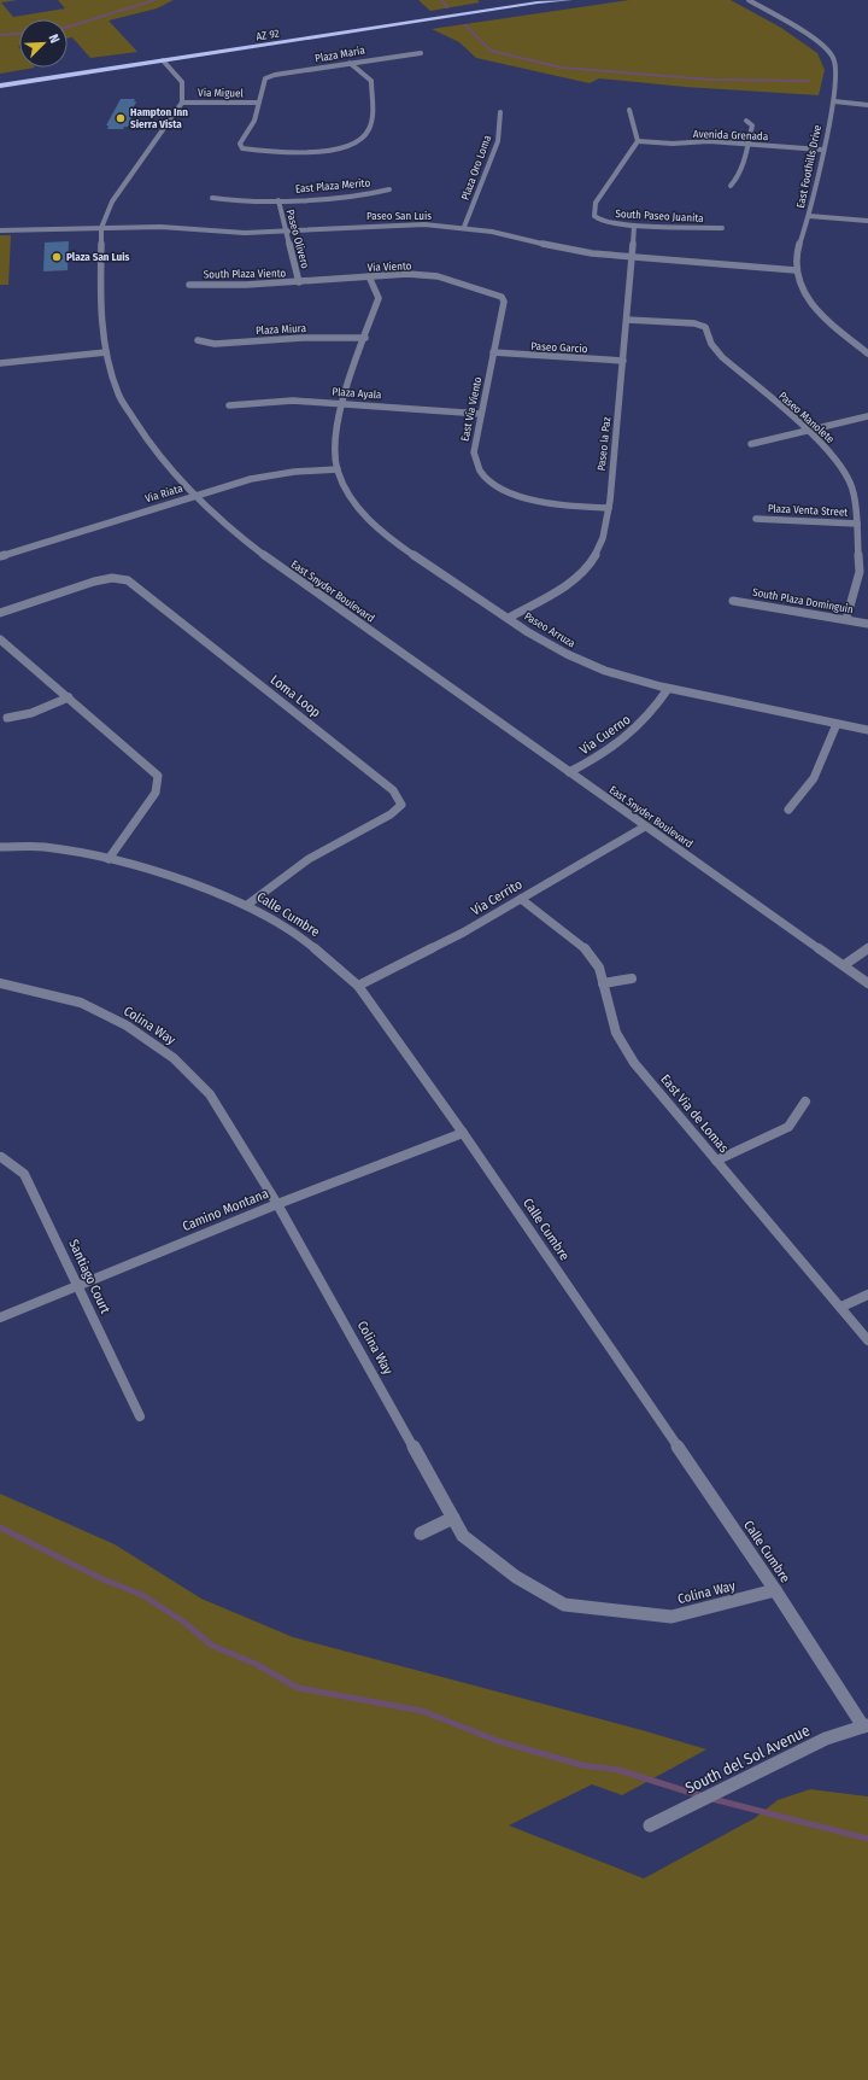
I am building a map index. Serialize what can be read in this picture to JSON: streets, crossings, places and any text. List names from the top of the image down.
{
  "streets": {
    "main road": ["AZ 92"],
    "street": [
      "Plaza Maria",
      "Via Miguel",
      "Avenida Grenada",
      "East Foothills Drive",
      "Plaza Oro Loma",
      "East Plaza Merito",
      "Paseo San Luis",
      "South Paseo Juanita",
      "Paseo Olivero",
      "Via Viento",
      "South Plaza Viento",
      "Plaza Miura",
      "Paseo Garcio",
      "Plaza Ayala",
      "East Via Viento",
      "Paseo Manolete",
      "Paseo la Paz",
      "Via Riata",
      "Plaza Venta Street",
      "East Snyder Boulevard",
      "South Plaza Dominguin",
      "Paseo Arruza",
      "Loma Loop",
      "Via Cuerno",
      "Via Cerrito",
      "Calle Cumbre",
      "Colina Way",
      "East Via de Lomas",
      "Camino Montana",
      "Santiago Court",
      "South del Sol Avenue"
    ]
  },
  "crossings": [
    ["Plaza Maria", "Via Miguel"],
    ["Via Miguel", "East Snyder Boulevard"],
    ["Avenida Grenada", "East Foothills Drive"],
    ["Avenida Grenada", "South Paseo Juanita"],
    ["East Foothills Drive", "Paseo San Luis"],
    ["Plaza Oro Loma", "Paseo San Luis"],
    ["East Plaza Merito", "Paseo Olivero"],
    ["Paseo San Luis", "Paseo Olivero"],
    ["Paseo San Luis", "Paseo la Paz"],
    ["Paseo San Luis", "East Snyder Boulevard"],
    ["South Paseo Juanita", "Paseo la Paz"],
    ["Paseo Olivero", "Via Viento"],
    ["Paseo Olivero", "South Plaza Viento"],
    ["Via Viento", "South Plaza Viento"],
    ["Via Viento", "East Via Viento"],
    ["Via Viento", "Paseo Arruza"],
    ["Plaza Miura", "Paseo Arruza"],
    ["Paseo Garcio", "East Via Viento"],
    ["Paseo Garcio", "Paseo la Paz"],
    ["Plaza Ayala", "East Via Viento"],
    ["Plaza Ayala", "Paseo Arruza"],
    ["East Via Viento", "Paseo la Paz"],
    ["Paseo Manolete", "Paseo la Paz"],
    ["Paseo Manolete", "Plaza Venta Street"],
    ["Paseo Manolete", "South Plaza Dominguin"],
    ["Paseo la Paz", "Paseo Arruza"],
    ["Via Riata", "East Snyder Boulevard"],
    ["Via Riata", "Paseo Arruza"],
    ["East Snyder Boulevard", "Via Cuerno"],
    ["East Snyder Boulevard", "Via Cerrito"],
    ["Paseo Arruza", "Via Cuerno"],
    ["Loma Loop", "Calle Cumbre"],
    ["Via Cerrito", "Calle Cumbre"],
    ["Via Cerrito", "East Via de Lomas"],
    ["Calle Cumbre", "Colina Way"],
    ["Calle Cumbre", "Camino Montana"],
    ["Calle Cumbre", "South del Sol Avenue"],
    ["Colina Way", "Camino Montana"],
    ["Camino Montana", "Santiago Court"]
  ],
  "places": ["Hampton Inn Sierra Vista", "Plaza San Luis"],
  "north": "top right"
}
